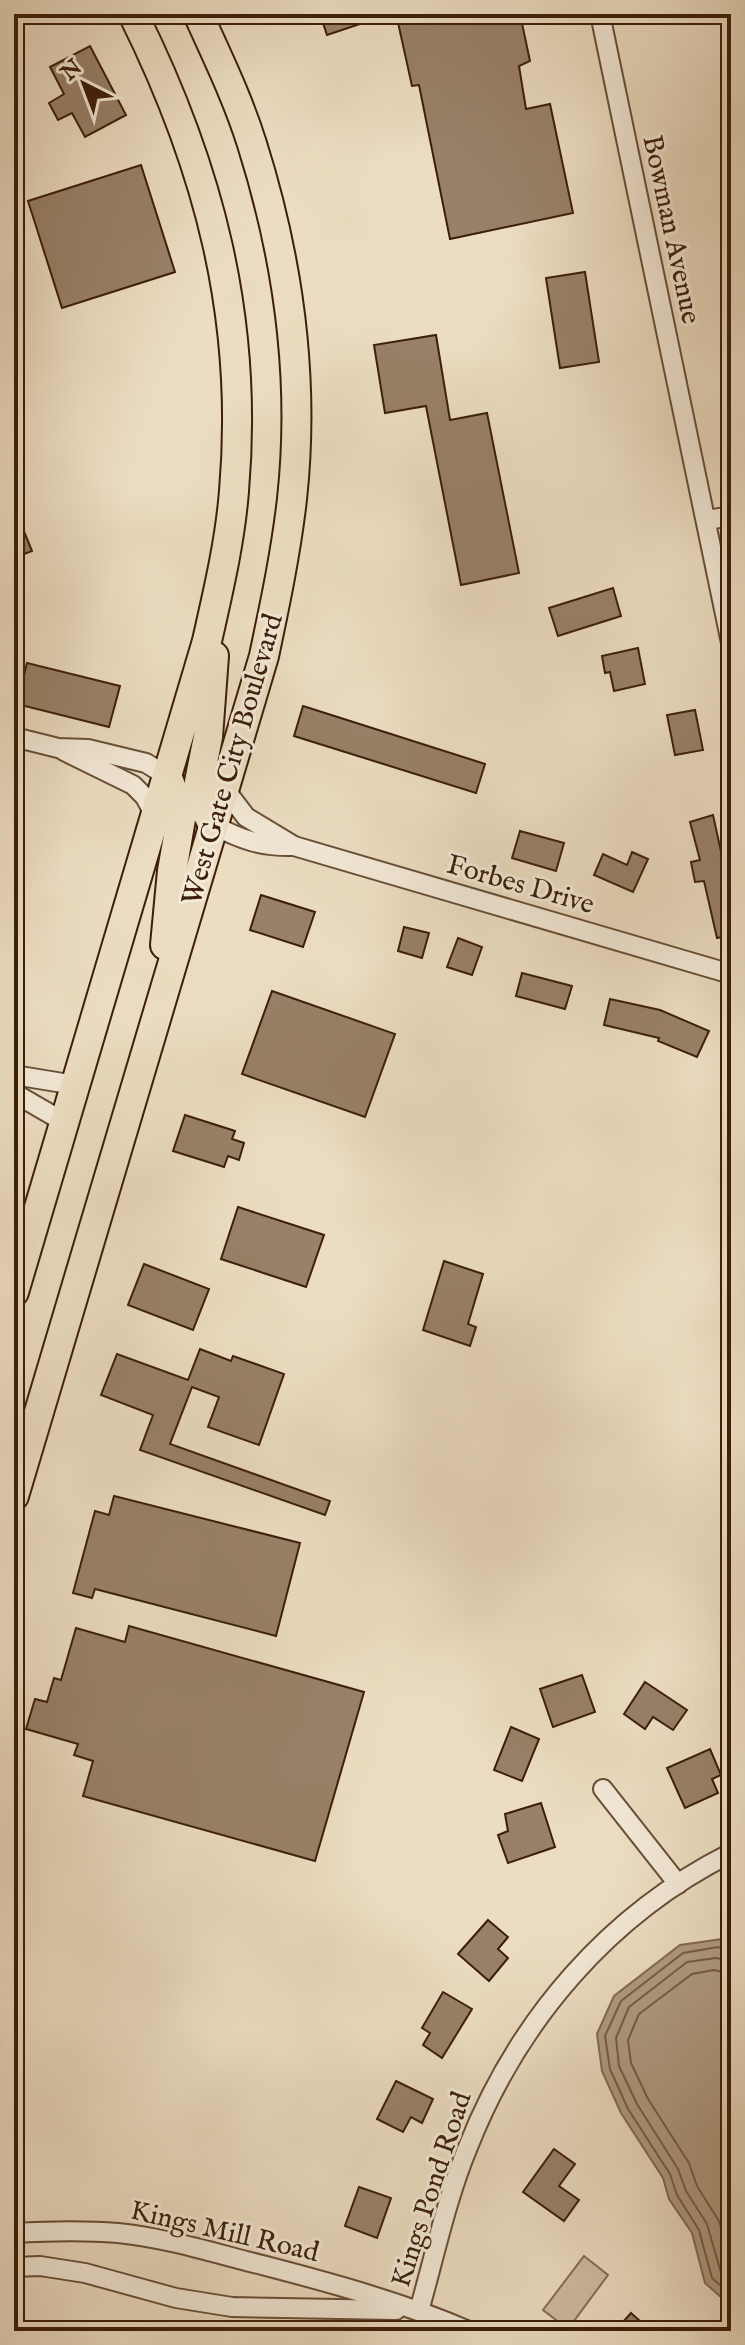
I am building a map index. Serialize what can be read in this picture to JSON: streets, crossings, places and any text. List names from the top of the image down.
{
  "streets": {
    "main road": ["West Gate City Boulevard"],
    "street": [
      "Bowman Avenue",
      "Forbes Drive",
      "Kings Pond Road",
      "Kings Mill Road"
    ]
  },
  "crossings": [
    ["West Gate City Boulevard", "Forbes Drive"],
    ["Kings Pond Road", "Kings Mill Road"]
  ],
  "north": "top left"
}
